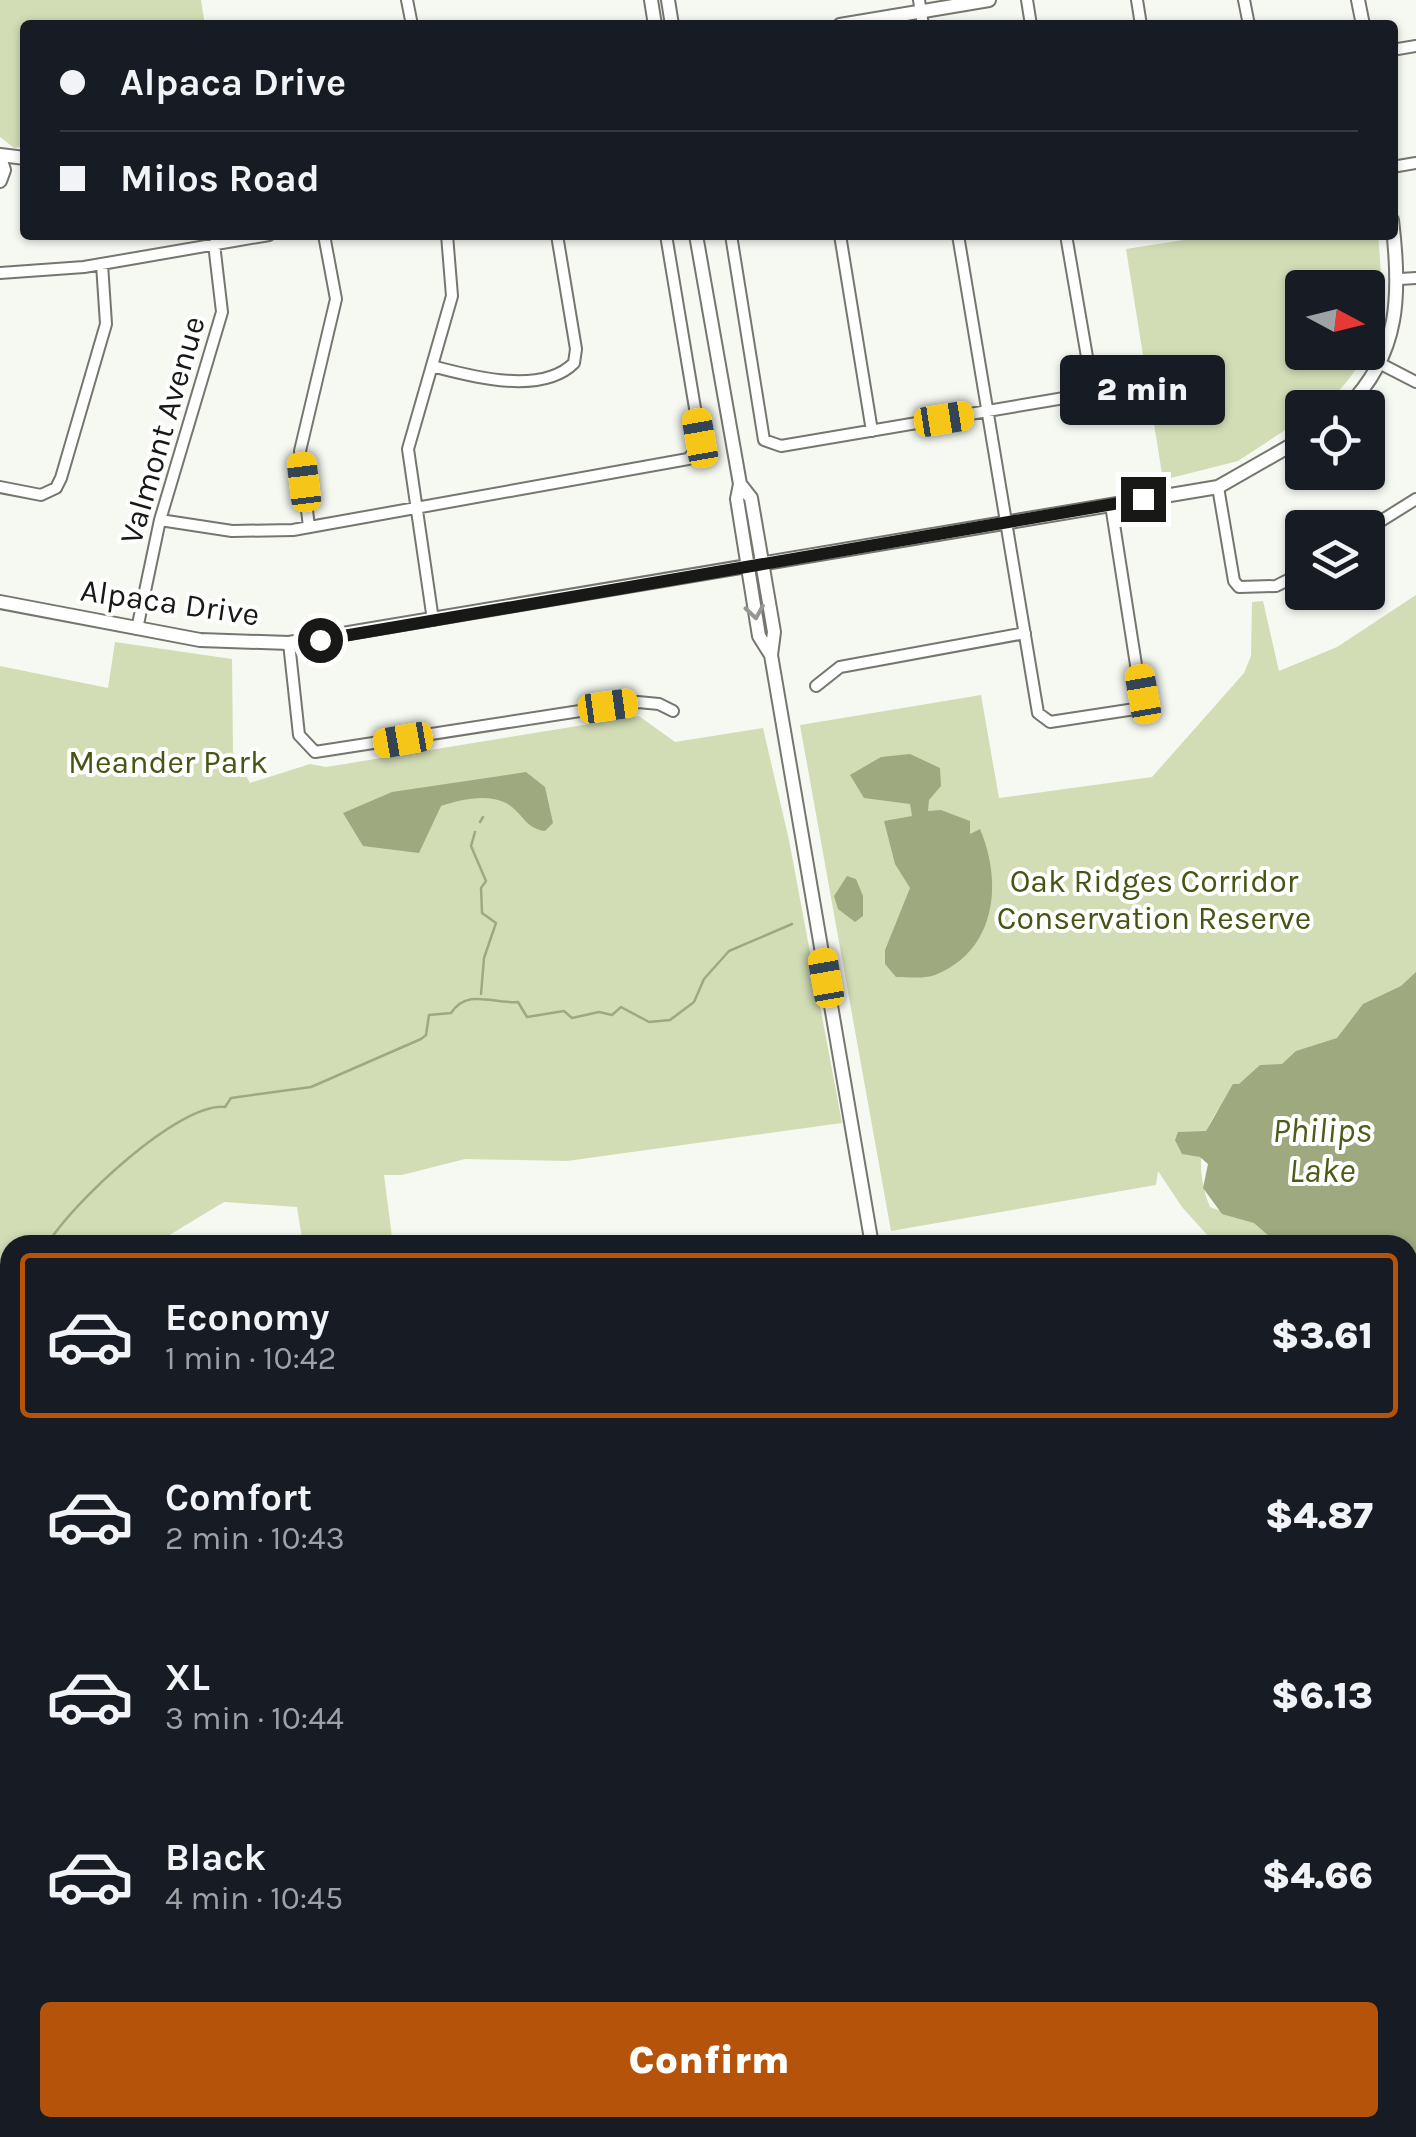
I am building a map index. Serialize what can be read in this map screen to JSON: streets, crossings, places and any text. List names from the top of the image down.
{
  "streets": {
    "street": ["Valmont Avenue", "Alpaca Drive"]
  },
  "crossings": [
    ["Valmont Avenue", "Alpaca Drive"]
  ],
  "water": ["Philips Lake"],
  "parks": ["Meander Park", "Oak Ridges Corridor Conservation Reserve"],
  "north": "right",
  "page": {
    "banner": ["Alpaca Drive", "Milos Road"],
    "bubble": "2 min",
    "list": [
      {
        "name": "Economy",
        "note": "1 min · 10:42",
        "value": "$3.61"
      },
      {
        "name": "Comfort",
        "note": "2 min · 10:43",
        "value": "$4.87"
      },
      {
        "name": "XL",
        "note": "3 min · 10:44",
        "value": "$6.13"
      },
      {
        "name": "Black",
        "note": "4 min · 10:45",
        "value": "$4.66"
      }
    ],
    "buttons": "Confirm"
  }
}
